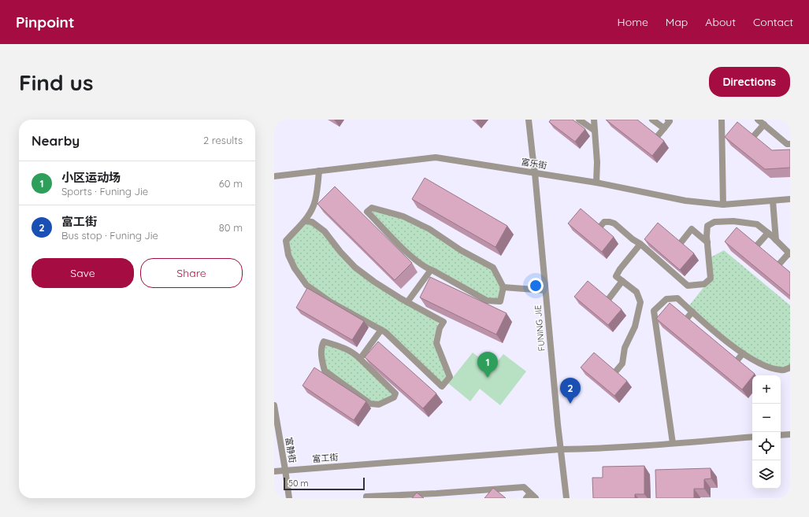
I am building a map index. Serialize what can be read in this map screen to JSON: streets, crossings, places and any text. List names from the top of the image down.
{
  "streets": {
    "street": [
      "富乐街",
      "FUNING JIE",
      "富静街",
      "富工街"
    ]
  },
  "crossings": [
    ["富乐街", "FUNING JIE"],
    ["FUNING JIE", "富工街"],
    ["富静街", "富工街"]
  ],
  "scale_bar": "50 m",
  "page": {
    "header": "Pinpoint",
    "nav": [
      "Home",
      "Map",
      "About",
      "Contact"
    ],
    "buttons": [
      "Directions",
      ["Save", "Share"]
    ],
    "title": "Find us",
    "heading": ["Nearby", "2 results"],
    "list": [
      {
        "mark": "1",
        "name": "小区运动场",
        "note": "Sports · Funing Jie",
        "value": "60 m"
      },
      {
        "mark": "2",
        "name": "富工街",
        "note": "Bus stop · Funing Jie",
        "value": "80 m"
      }
    ],
    "pins": ["1", "2"],
    "map_buttons": ["+", "−"],
    "scale": "50 m"
  }
}
